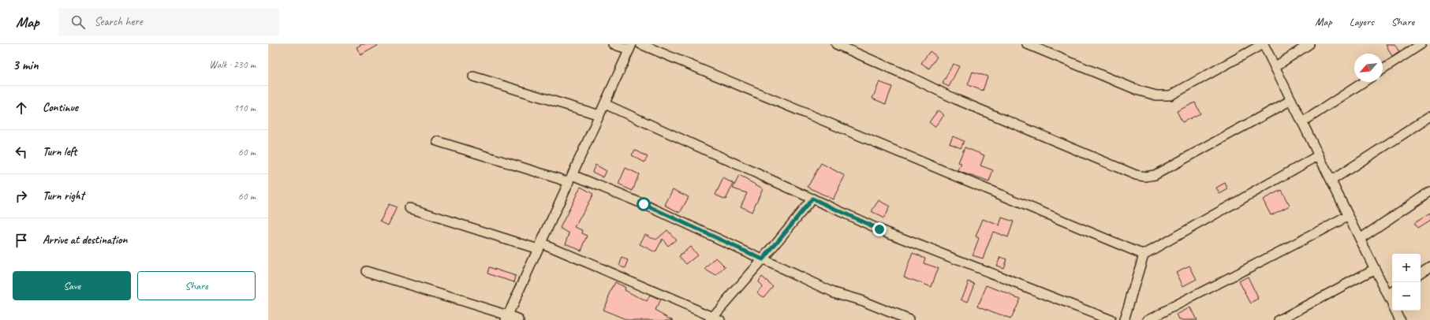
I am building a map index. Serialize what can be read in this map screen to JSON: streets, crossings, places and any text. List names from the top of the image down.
{
  "north": "bottom left",
  "page": {
    "header": "Map",
    "search": "Search here",
    "nav": ["Map", "Layers", "Share"],
    "heading": ["3 min", "Walk · 230 m"],
    "list": [
      ["Continue", "110 m"],
      ["Turn left", "60 m"],
      ["Turn right", "60 m"],
      "Arrive at destination"
    ],
    "map_buttons": ["+", "−"],
    "buttons": ["Save", "Share"]
  }
}
